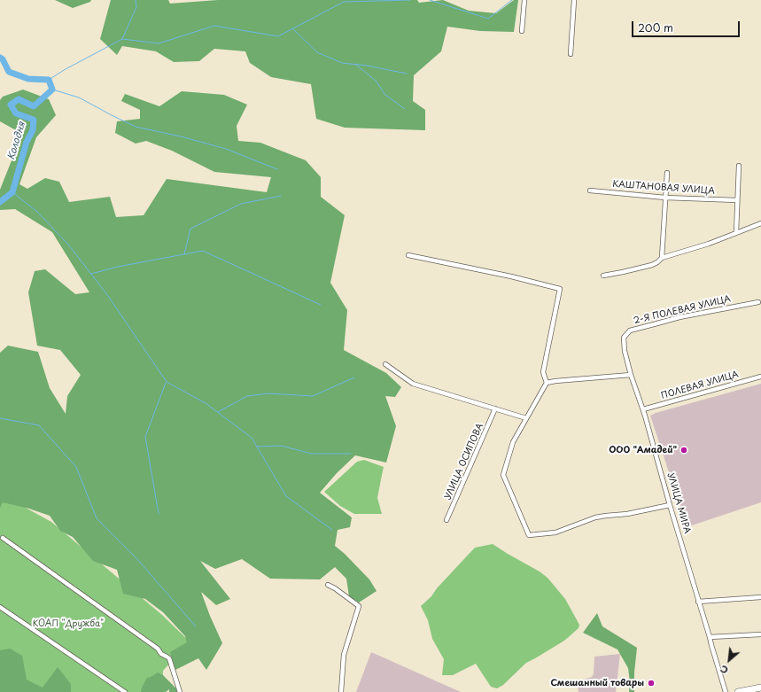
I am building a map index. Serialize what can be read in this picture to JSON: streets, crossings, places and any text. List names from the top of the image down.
{
  "streets": {
    "street": [
      "КАШТАНОВАЯ УЛИЦА",
      "2-Я ПОЛЕВАЯ УЛИЦА",
      "ПОЛЕВАЯ УЛИЦА",
      "УЛИЦА ОСИПОВА",
      "УЛИЦА МИРА"
    ]
  },
  "crossings": [
    ["2-Я ПОЛЕВАЯ УЛИЦА", "ПОЛЕВАЯ УЛИЦА"],
    ["2-Я ПОЛЕВАЯ УЛИЦА", "УЛИЦА МИРА"],
    ["ПОЛЕВАЯ УЛИЦА", "УЛИЦА МИРА"]
  ],
  "water": ["Колодня"],
  "parks": ["КОАП \"Дружба\""],
  "places": ["ООО \"Амадей\"", "Смешанный товары"],
  "scale_bar": "200 m",
  "north": "bottom left"
}
